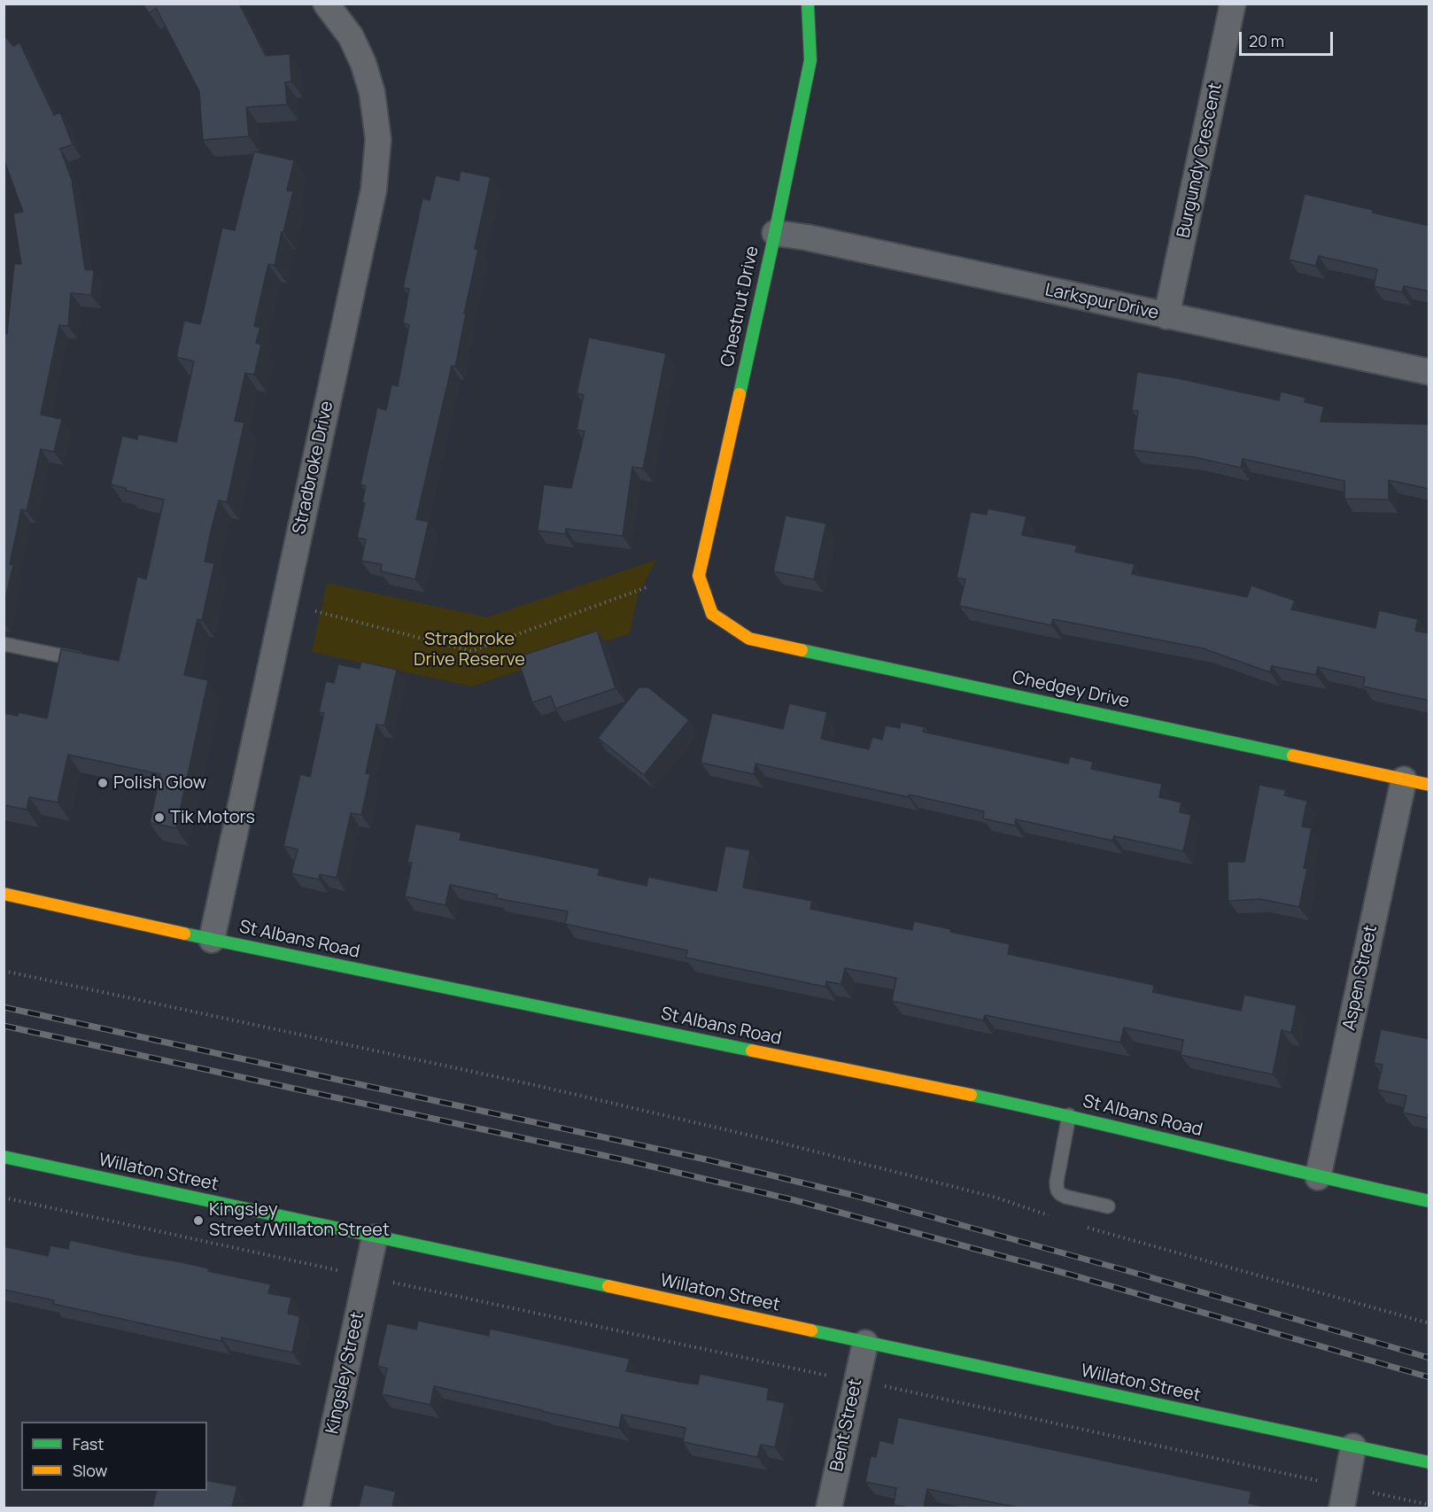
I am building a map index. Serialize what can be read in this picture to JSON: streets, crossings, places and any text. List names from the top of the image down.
{
  "streets": {
    "street": [
      "Burgundy Crescent",
      "Larkspur Drive",
      "Chestnut Drive",
      "Stradbroke Drive",
      "Chedgey Drive",
      "St Albans Road",
      "Aspen Street",
      "Willaton Street",
      "Kingsley Street",
      "Bent Street"
    ]
  },
  "crossings": [
    ["Burgundy Crescent", "Larkspur Drive"],
    ["Larkspur Drive", "Chestnut Drive"],
    ["Chestnut Drive", "Chedgey Drive"],
    ["Stradbroke Drive", "St Albans Road"],
    ["Chedgey Drive", "Aspen Street"],
    ["St Albans Road", "Aspen Street"],
    ["Willaton Street", "Kingsley Street"],
    ["Willaton Street", "Bent Street"]
  ],
  "parks": ["Stradbroke Drive Reserve"],
  "places": ["Polish Glow", "Tik Motors", "Kingsley Street/Willaton Street"],
  "legend": ["Fast", "Slow"],
  "scale_bar": "20 m"
}
